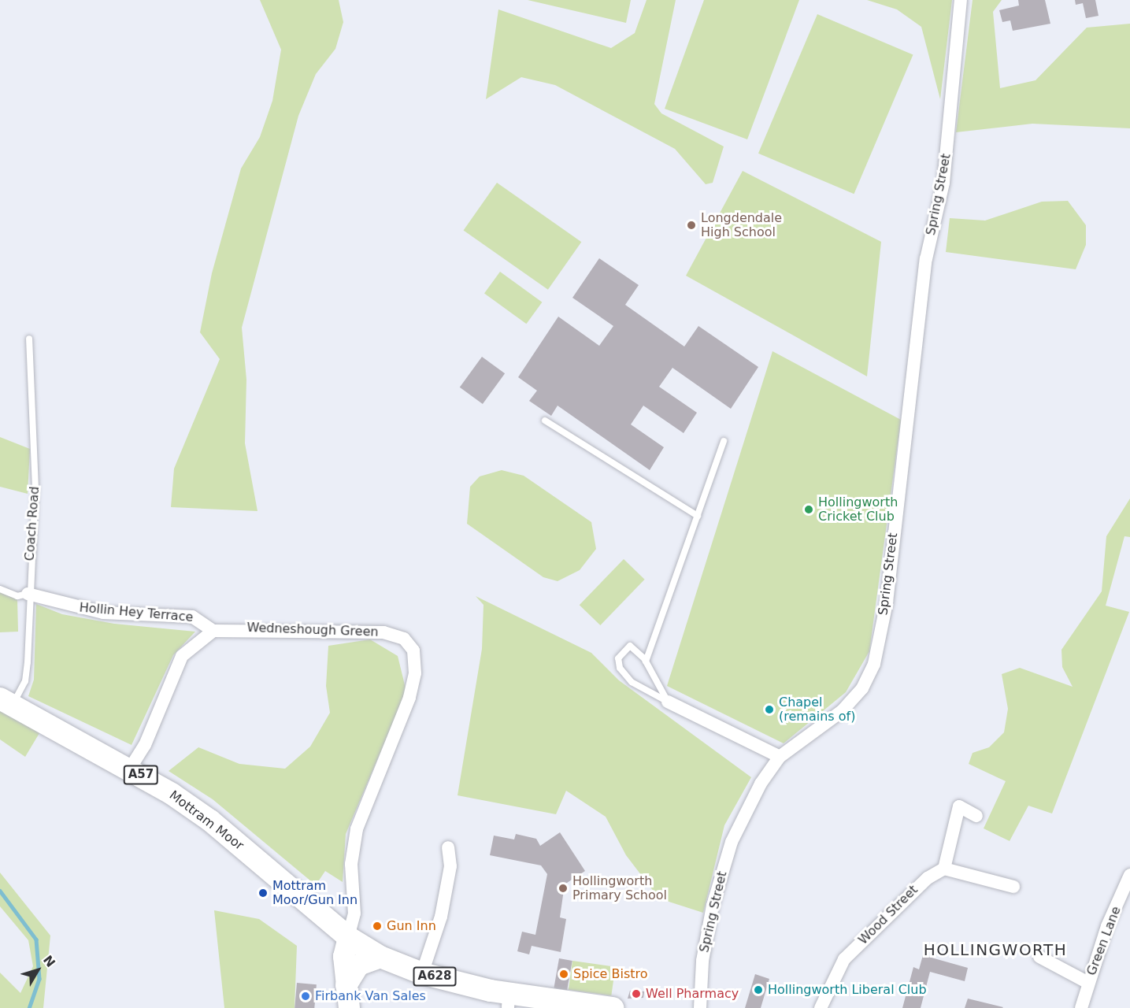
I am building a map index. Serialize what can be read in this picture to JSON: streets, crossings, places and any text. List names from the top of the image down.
{
  "streets": {
    "highway": ["A57", "Mottram Moor", "A628"],
    "street": [
      "Spring Street",
      "Hollin Hey Terrace",
      "Wedneshough Green",
      "Wood Street",
      "Green Lane"
    ],
    "lane": ["Coach Road"]
  },
  "crossings": [
    ["Coach Road", "Hollin Hey Terrace"],
    ["Coach Road", "Mottram Moor"],
    ["Hollin Hey Terrace", "Wedneshough Green"],
    ["Wedneshough Green", "Mottram Moor"],
    ["Wedneshough Green", "A628"],
    ["Mottram Moor", "A628"]
  ],
  "districts": ["HOLLINGWORTH"],
  "places": [
    "Longdendale High School",
    "Hollingworth Cricket Club",
    "Chapel (remains of)",
    "Hollingworth Primary School",
    "Mottram Moor/Gun Inn",
    "Gun Inn",
    "Spice Bistro",
    "Hollingworth Liberal Club",
    "Well Pharmacy",
    "Firbank Van Sales"
  ],
  "north": "top right"
}
